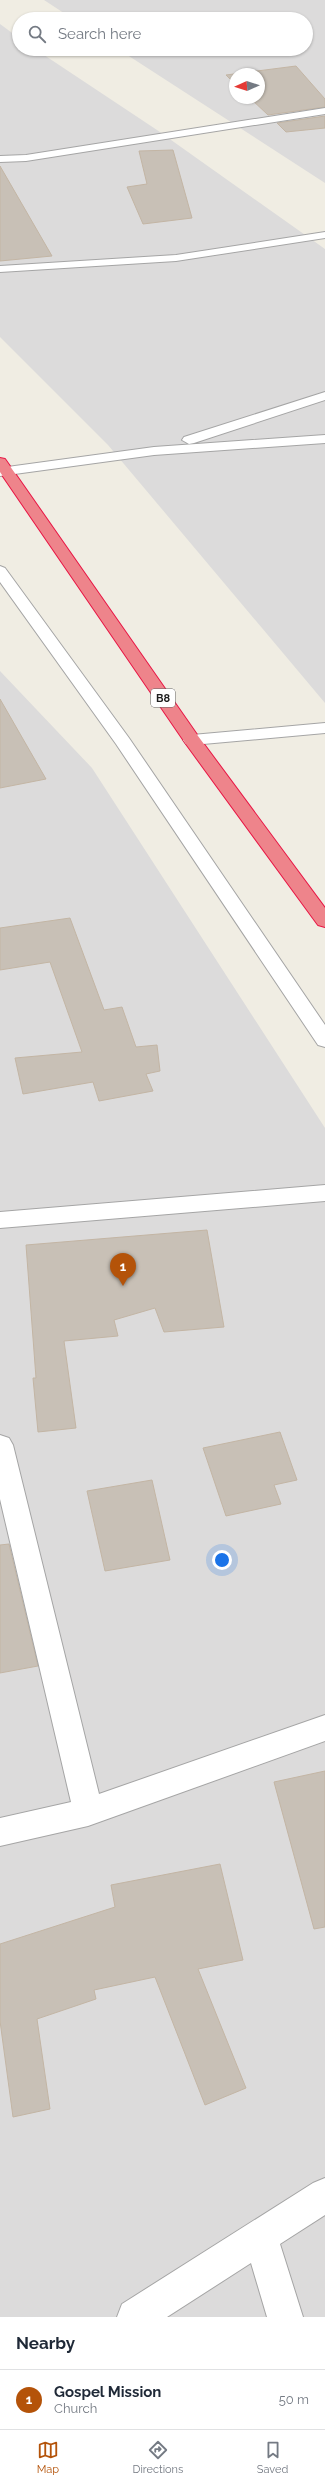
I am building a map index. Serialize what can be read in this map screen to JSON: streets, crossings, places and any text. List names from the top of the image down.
{
  "streets": {
    "highway": ["B8"]
  },
  "north": "left",
  "page": {
    "search": "Search here",
    "pins": "1",
    "heading": "Nearby",
    "list": [
      {
        "mark": "1",
        "name": "Gospel Mission",
        "note": "Church",
        "value": "50 m"
      }
    ],
    "nav": ["Map", "Directions", "Saved"]
  }
}
